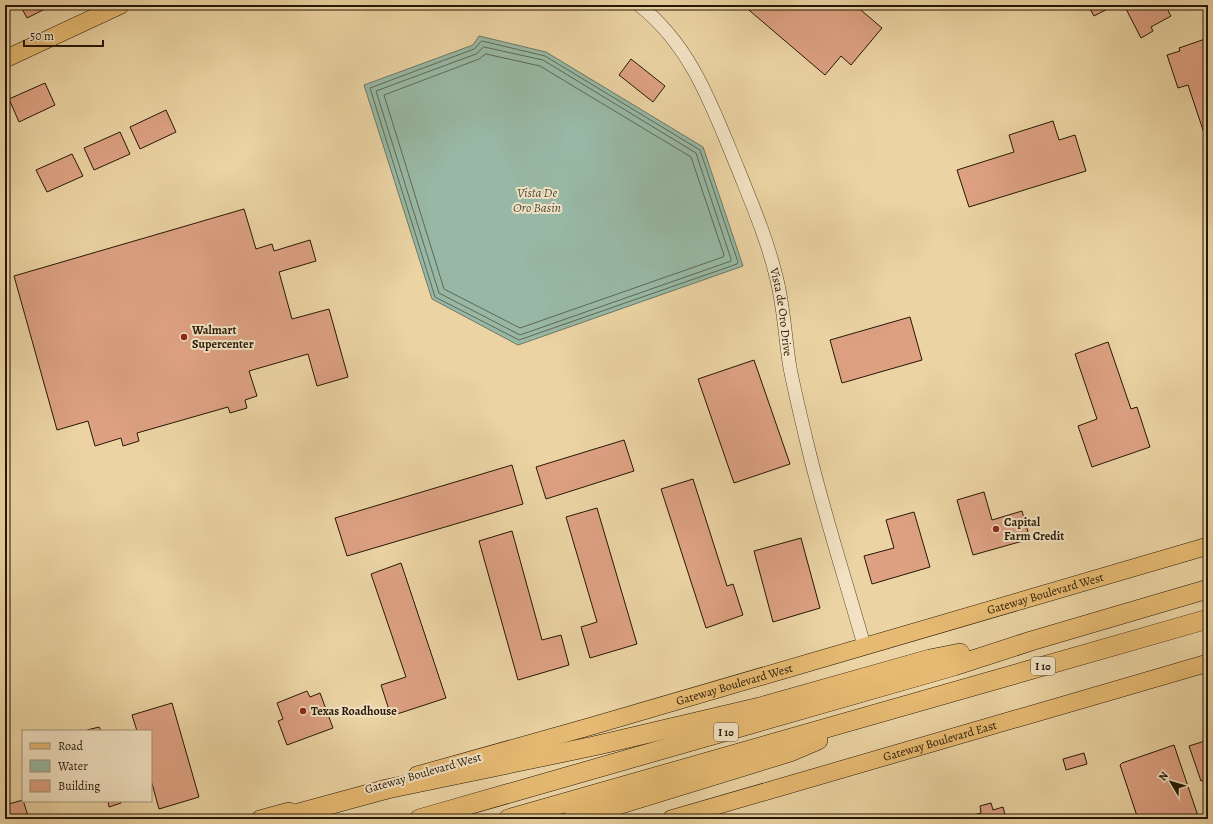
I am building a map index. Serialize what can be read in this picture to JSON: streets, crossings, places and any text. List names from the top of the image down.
{
  "streets": {
    "highway": ["I 10"],
    "main road": ["Gateway Boulevard West", "Gateway Boulevard East"],
    "street": ["Vista de Oro Drive"]
  },
  "crossings": [
    ["Vista de Oro Drive", "Gateway Boulevard West"]
  ],
  "water": ["Vista De Oro Basin"],
  "places": ["Walmart Supercenter", "Capital Farm Credit", "Texas Roadhouse"],
  "legend": ["Road", "Water", "Building"],
  "scale_bar": "50 m",
  "north": "top left"
}
